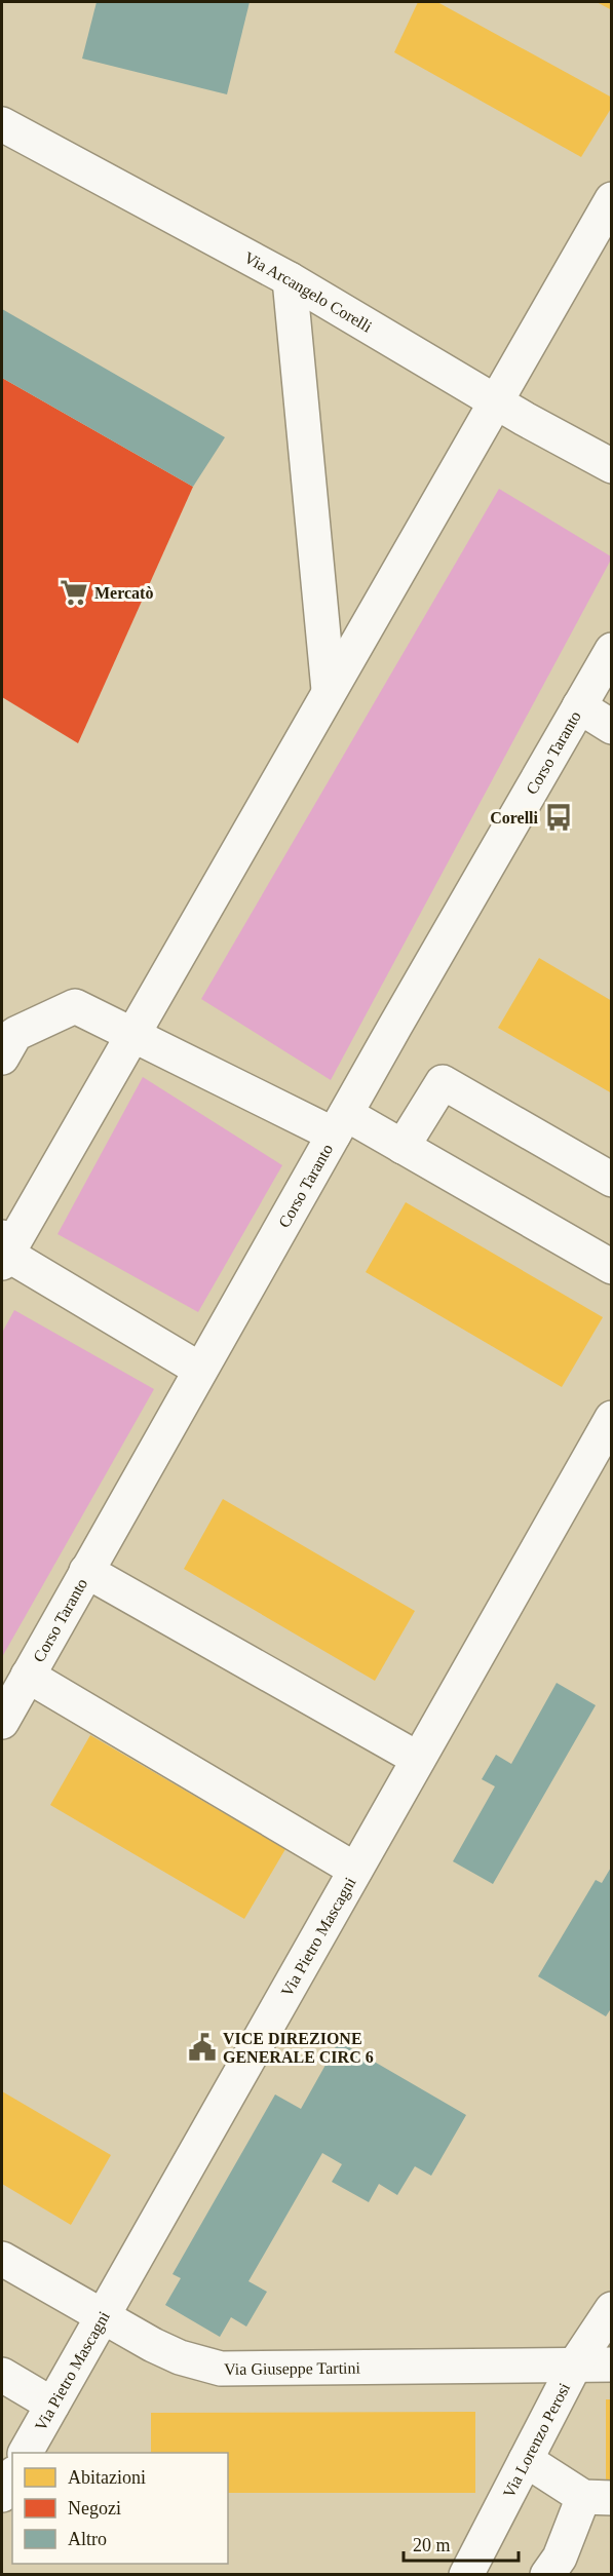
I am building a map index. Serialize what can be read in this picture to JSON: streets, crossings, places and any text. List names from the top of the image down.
{
  "streets": {
    "street": [
      "Via Arcangelo Corelli",
      "Corso Taranto",
      "Via Pietro Mascagni",
      "Via Giuseppe Tartini",
      "Via Lorenzo Perosi"
    ]
  },
  "crossings": [
    ["Via Pietro Mascagni", "Via Giuseppe Tartini"],
    ["Via Giuseppe Tartini", "Via Lorenzo Perosi"]
  ],
  "places": {
    "supermarket": ["Mercatò"],
    "bus stop": ["Corelli"],
    "public building": ["VICE DIREZIONE GENERALE CIRC 6"]
  },
  "legend": ["Abitazioni", "Negozi", "Altro"],
  "scale_bar": "20 m"
}
